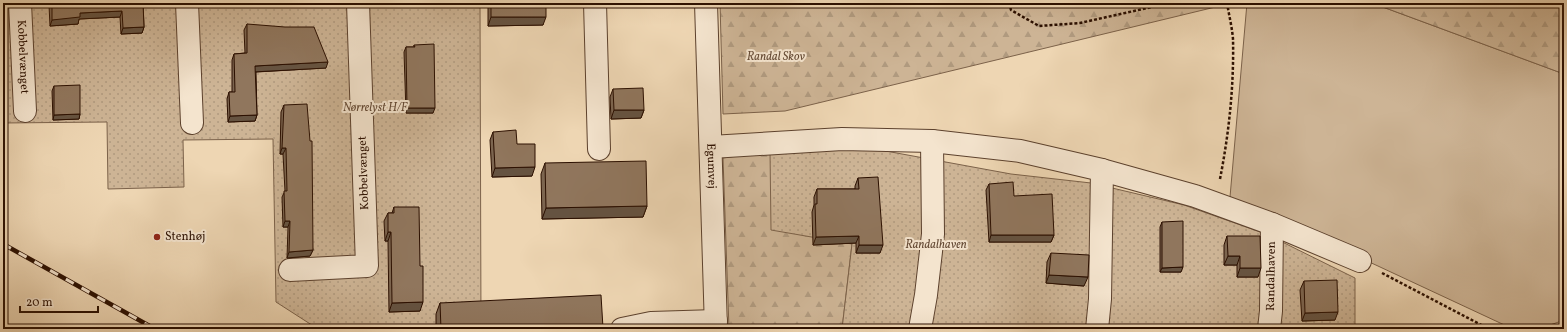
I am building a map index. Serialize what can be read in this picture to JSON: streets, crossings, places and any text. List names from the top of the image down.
{
  "streets": {
    "street": ["Kobbelvænget", "Egumvej", "Randalhaven"]
  },
  "crossings": [
    ["Egumvej", "Randalhaven"]
  ],
  "parks": ["Randal Skov", "Nørrelyst H/F", "Randalhaven"],
  "places": ["Stenhøj"],
  "scale_bar": "20 m"
}
